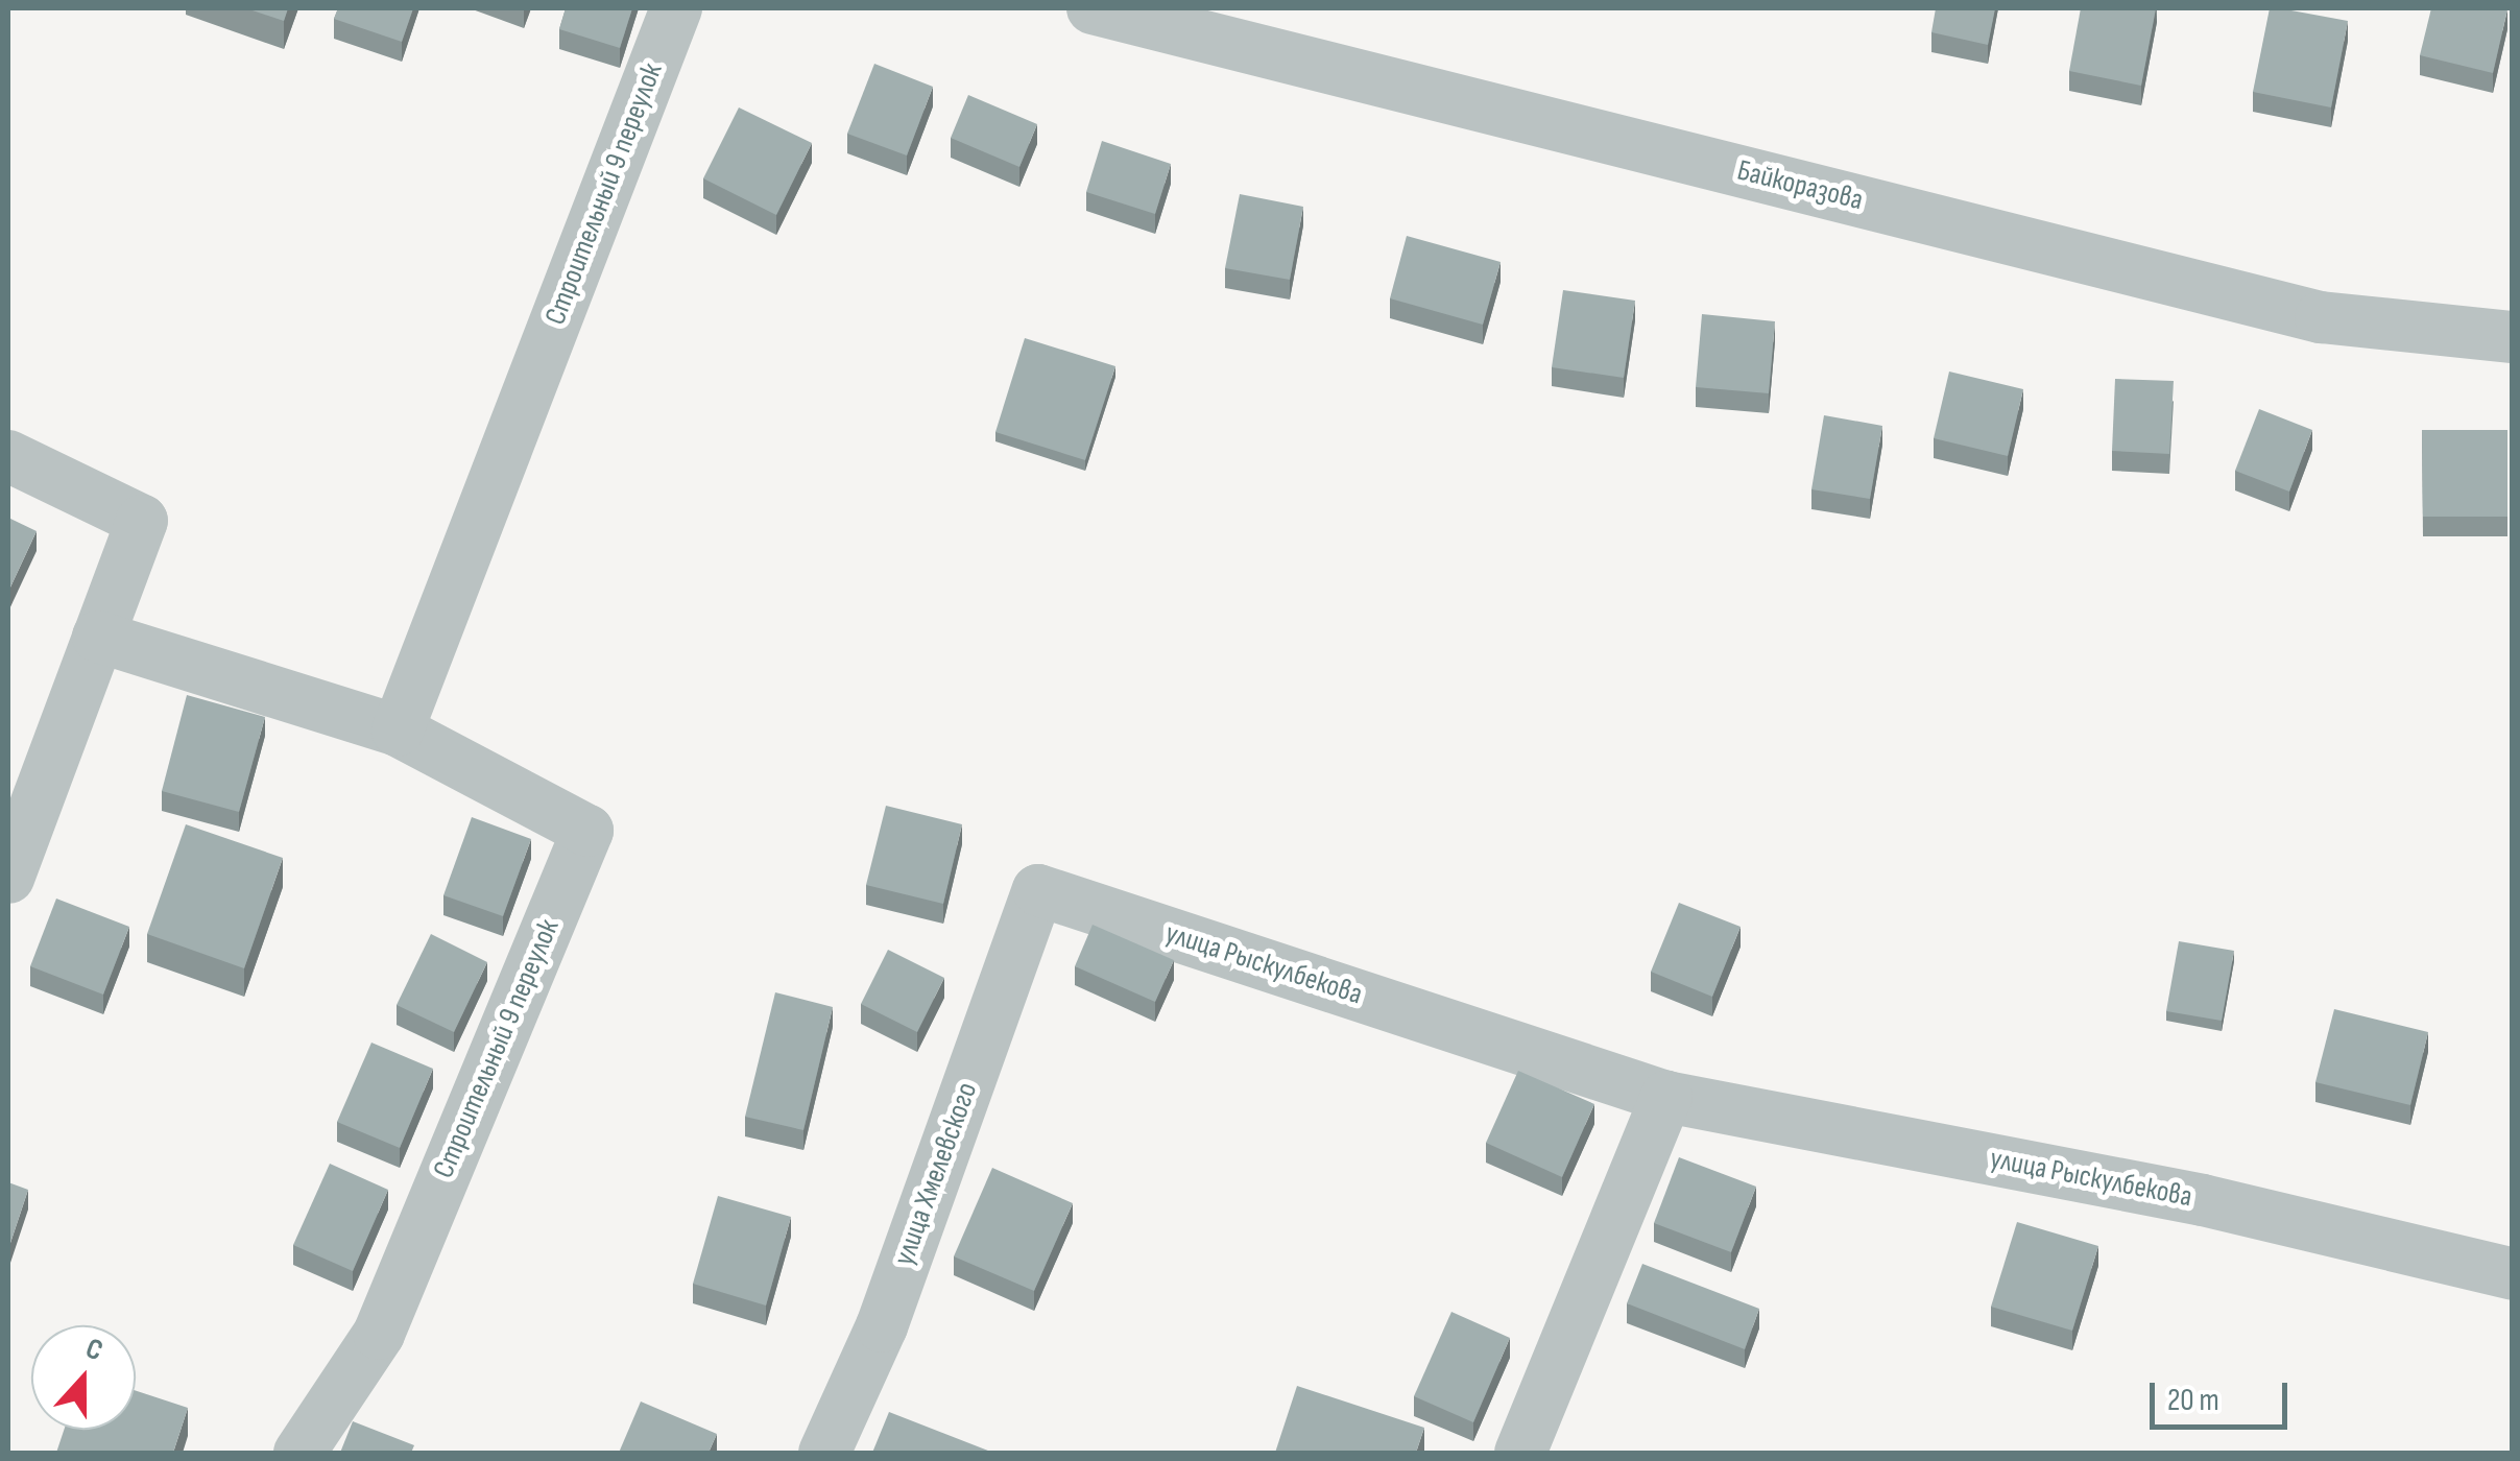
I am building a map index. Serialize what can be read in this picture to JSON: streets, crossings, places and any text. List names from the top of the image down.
{
  "streets": {
    "street": [
      "Байкоразова",
      "Строительный 9 переулок",
      "улица Рыскулбекова",
      "улица Хмелевского"
    ]
  },
  "crossings": [
    ["улица Рыскулбекова", "улица Хмелевского"]
  ],
  "scale_bar": "20 m",
  "north": "top"
}
